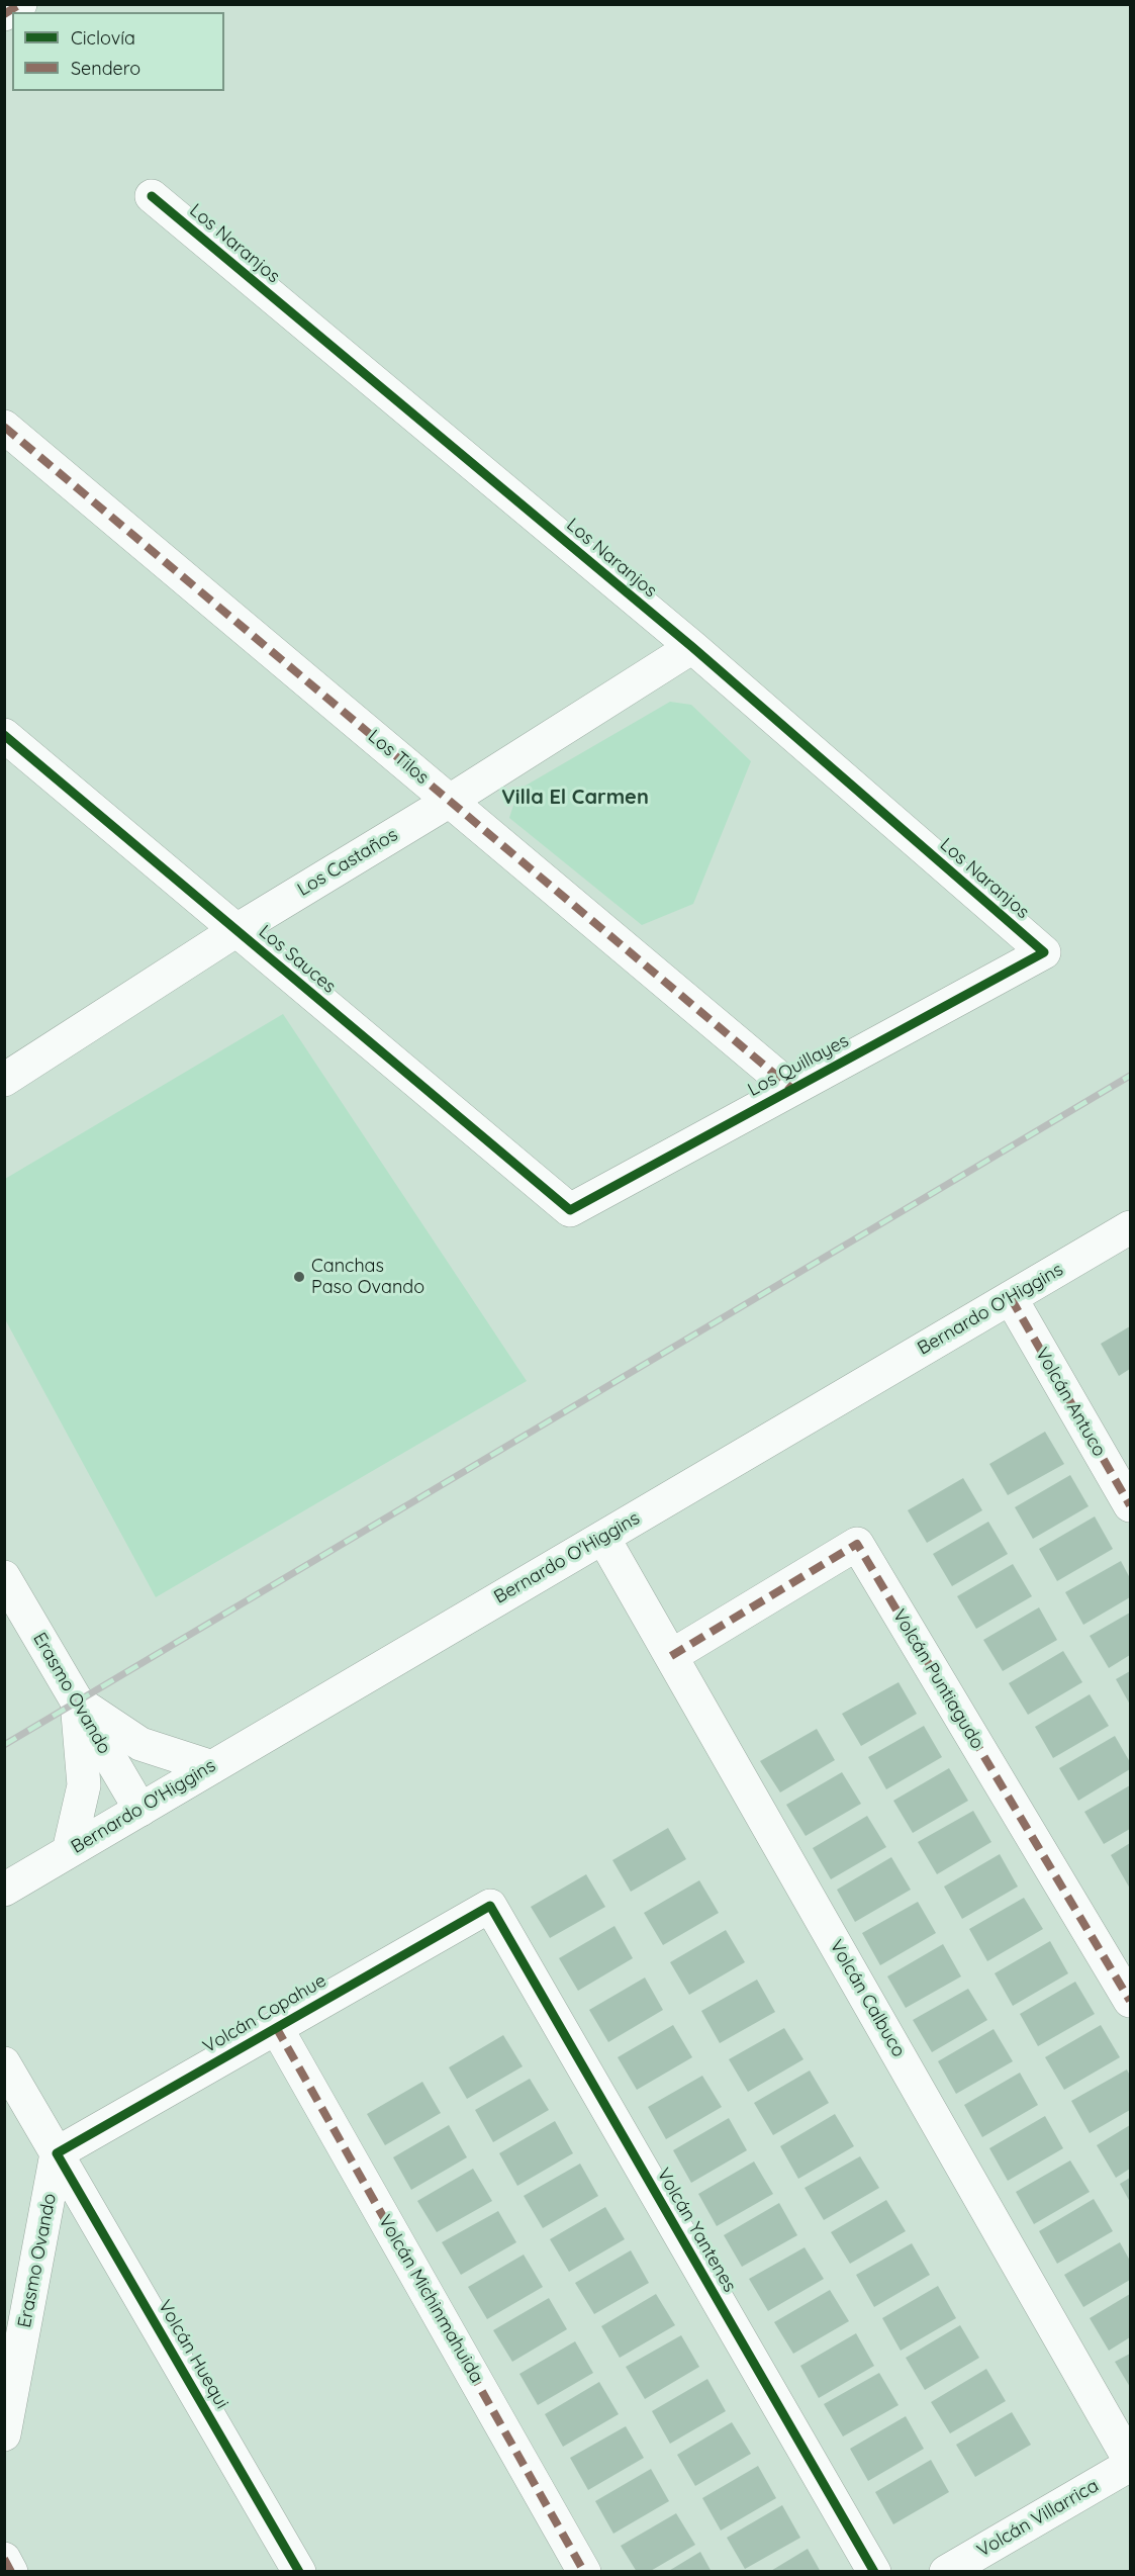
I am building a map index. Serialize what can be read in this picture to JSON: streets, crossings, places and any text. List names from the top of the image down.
{
  "streets": {
    "street": [
      "Los Naranjos",
      "Los Tilos",
      "Los Castaños",
      "Los Sauces",
      "Los Quillayes",
      "Bernardo O'Higgins",
      "Volcán Antuco",
      "Volcán Puntiagudo",
      "Erasmo Ovando",
      "Volcán Calbuco",
      "Volcán Copahue",
      "Volcán Yantenes",
      "Volcán Michinmahuida",
      "Volcán Huequi",
      "Volcán Villarrica"
    ]
  },
  "crossings": [
    ["Los Naranjos", "Los Castaños"],
    ["Los Naranjos", "Los Quillayes"],
    ["Los Tilos", "Los Castaños"],
    ["Los Tilos", "Los Quillayes"],
    ["Los Castaños", "Los Sauces"],
    ["Los Sauces", "Los Quillayes"],
    ["Bernardo O'Higgins", "Volcán Antuco"],
    ["Bernardo O'Higgins", "Erasmo Ovando"],
    ["Bernardo O'Higgins", "Volcán Calbuco"],
    ["Volcán Puntiagudo", "Volcán Calbuco"],
    ["Erasmo Ovando", "Volcán Copahue"],
    ["Erasmo Ovando", "Volcán Huequi"],
    ["Volcán Calbuco", "Volcán Villarrica"],
    ["Volcán Copahue", "Volcán Yantenes"],
    ["Volcán Copahue", "Volcán Michinmahuida"],
    ["Volcán Copahue", "Volcán Huequi"]
  ],
  "districts": ["Villa El Carmen"],
  "places": ["Canchas Paso Ovando"],
  "legend": ["Ciclovía", "Sendero"]
}
